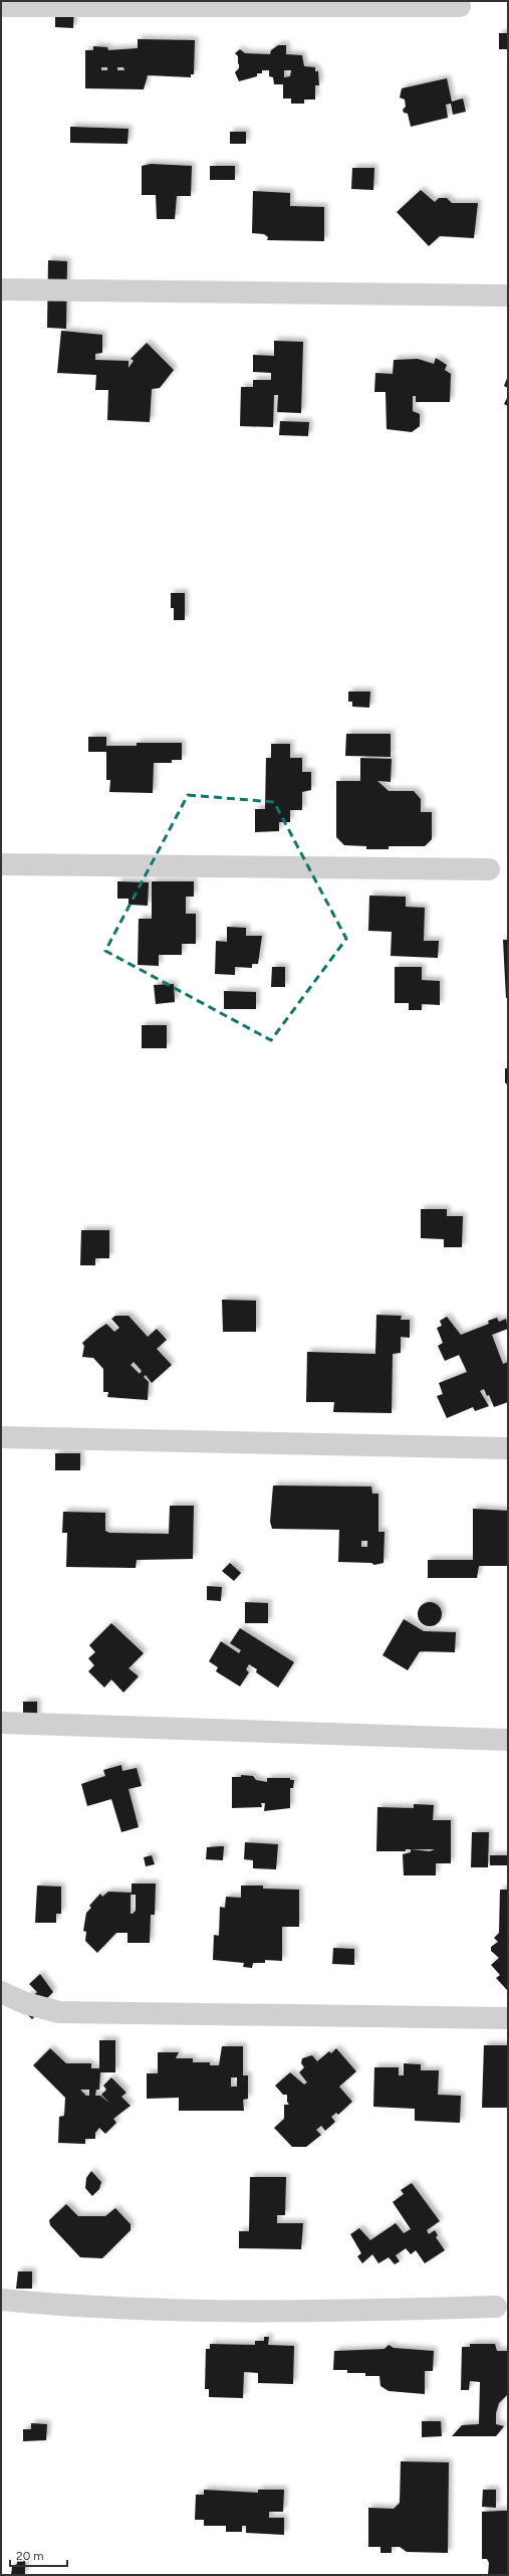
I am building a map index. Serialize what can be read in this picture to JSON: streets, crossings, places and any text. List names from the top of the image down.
{
  "scale_bar": "20 m"
}
